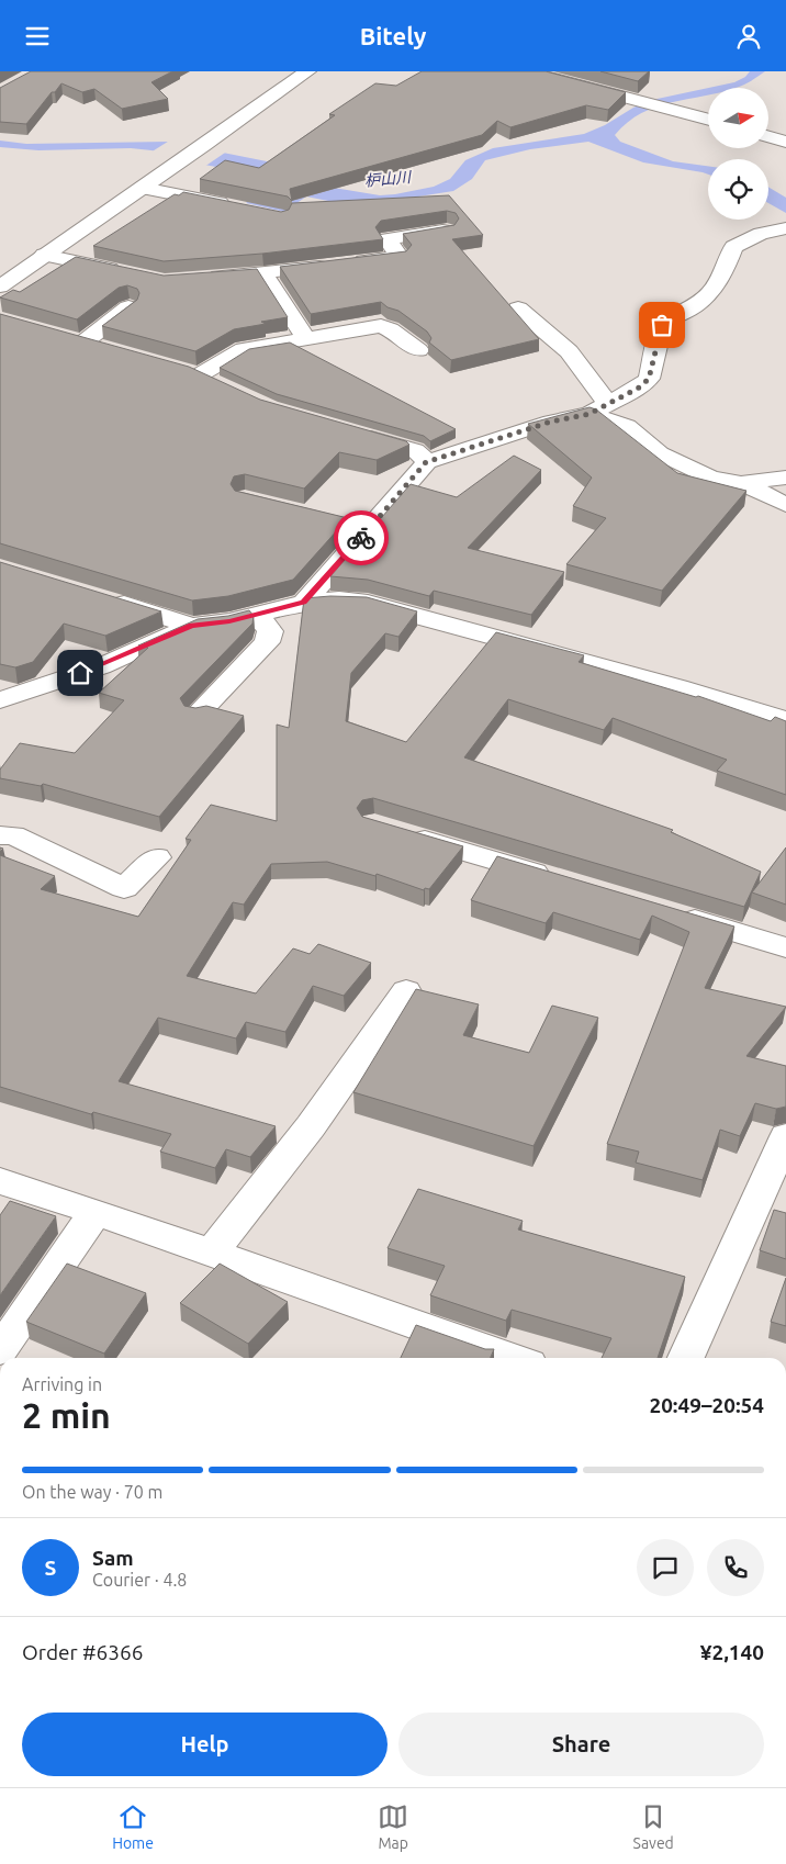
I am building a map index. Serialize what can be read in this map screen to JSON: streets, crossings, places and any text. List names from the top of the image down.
{
  "water": ["枦山川"],
  "north": "right",
  "page": {
    "header": "Bitely",
    "heading": ["2 min", "Arriving in", "20:49–20:54"],
    "panel": [
      "Sam",
      "Courier · 4.8",
      "Order #6366",
      "¥2,140"
    ],
    "bar": "On the way · 70 m",
    "round": "S",
    "buttons": ["Help", "Share"],
    "tabs": ["Home", "Map", "Saved"]
  }
}
